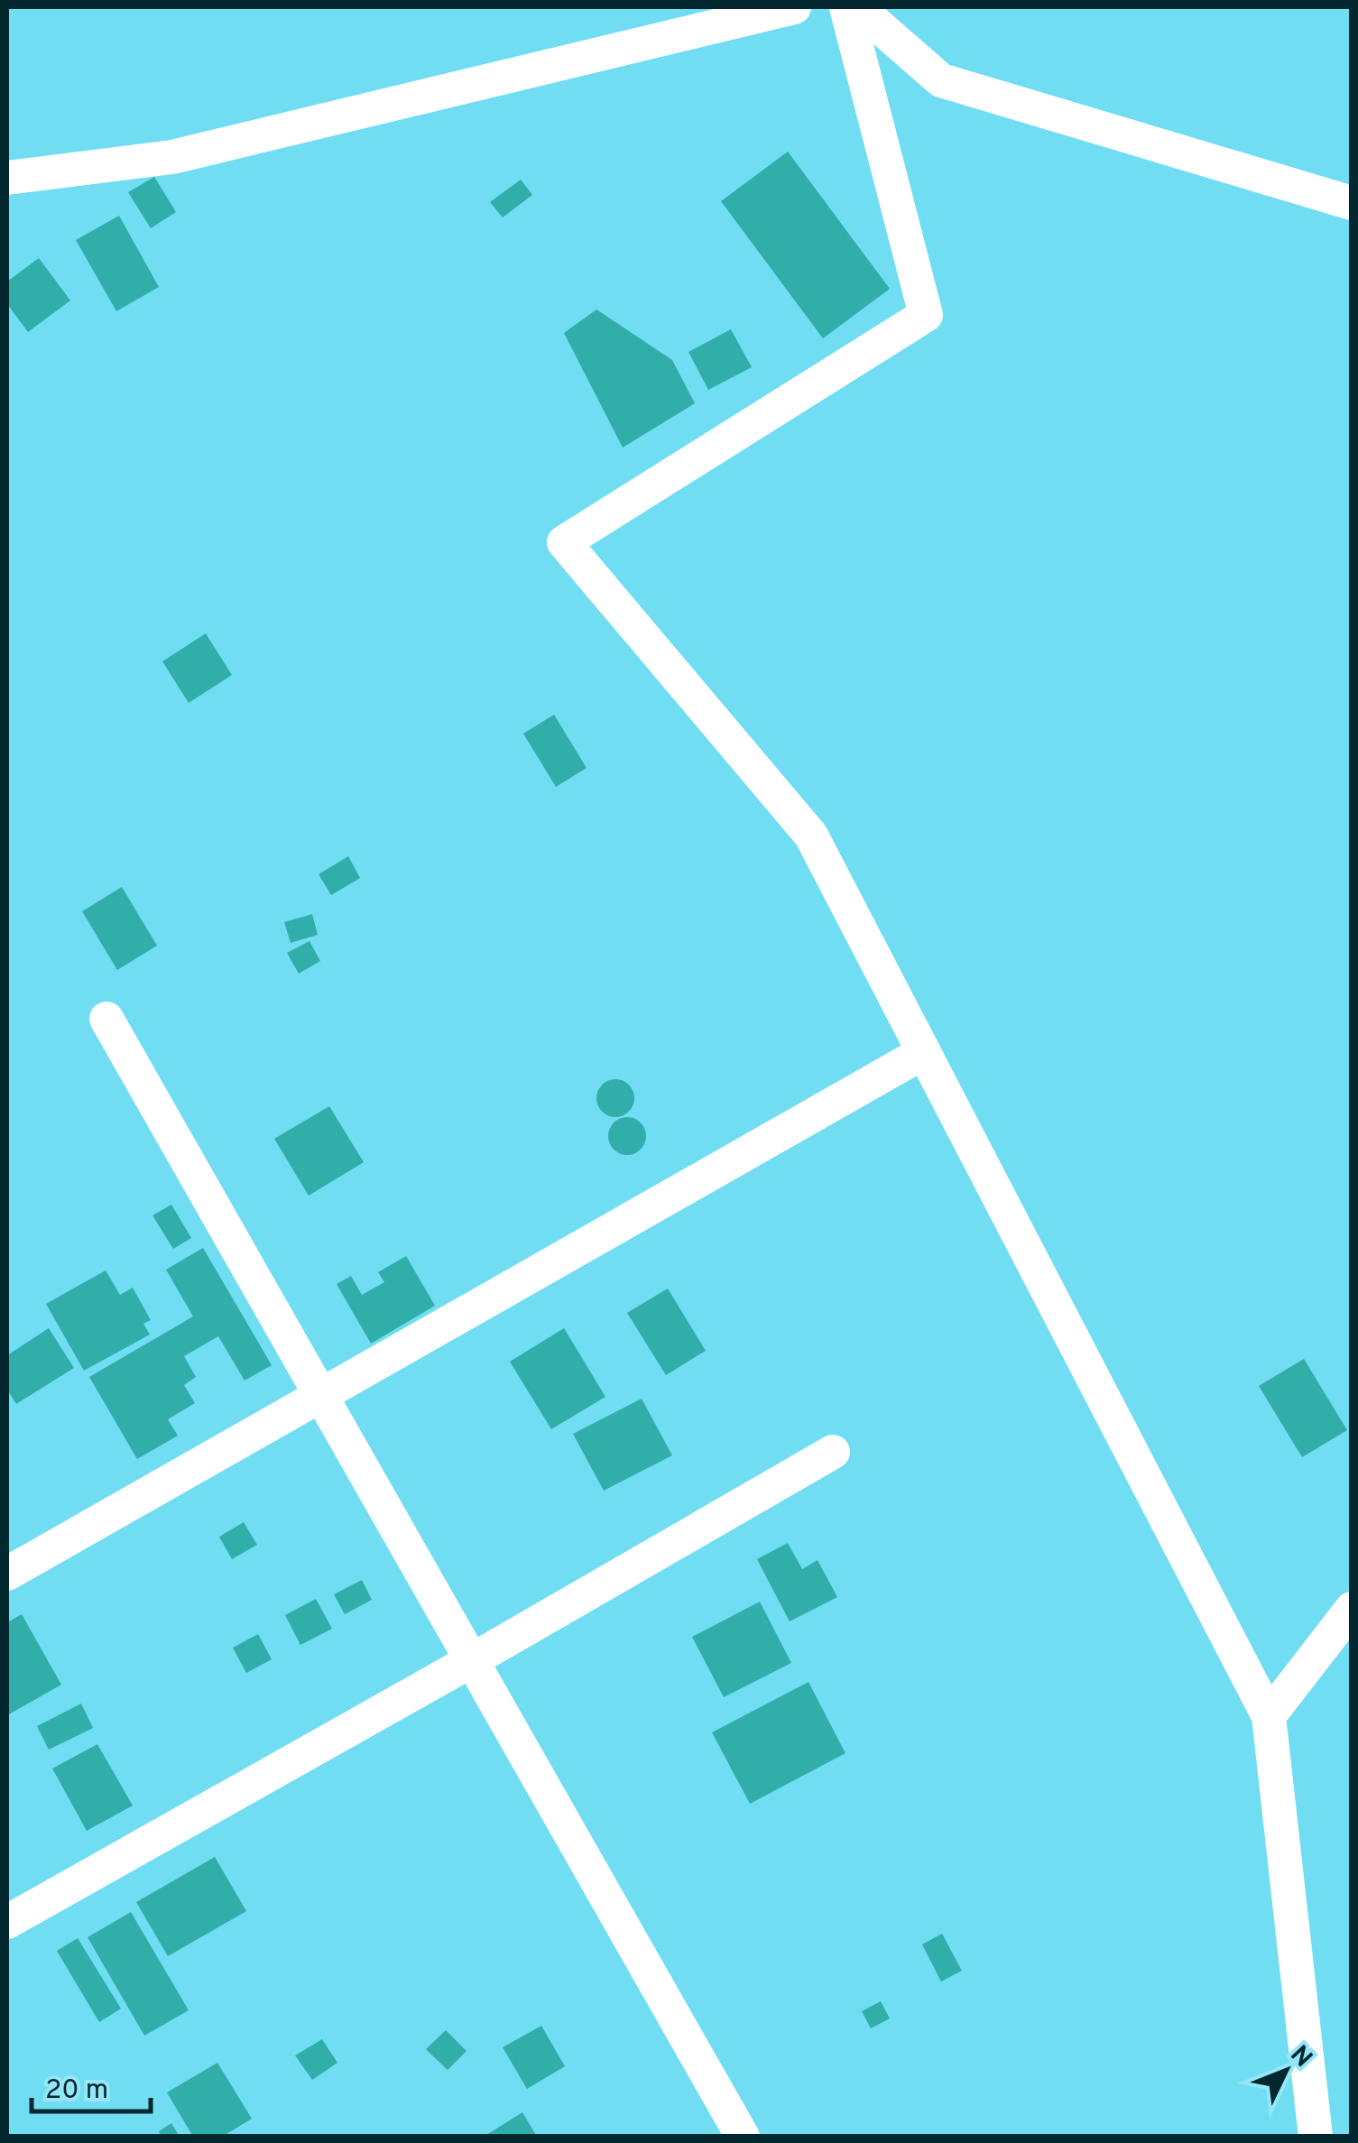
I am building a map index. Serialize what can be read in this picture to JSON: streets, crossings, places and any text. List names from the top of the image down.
{
  "scale_bar": "20 m",
  "north": "top right"
}
